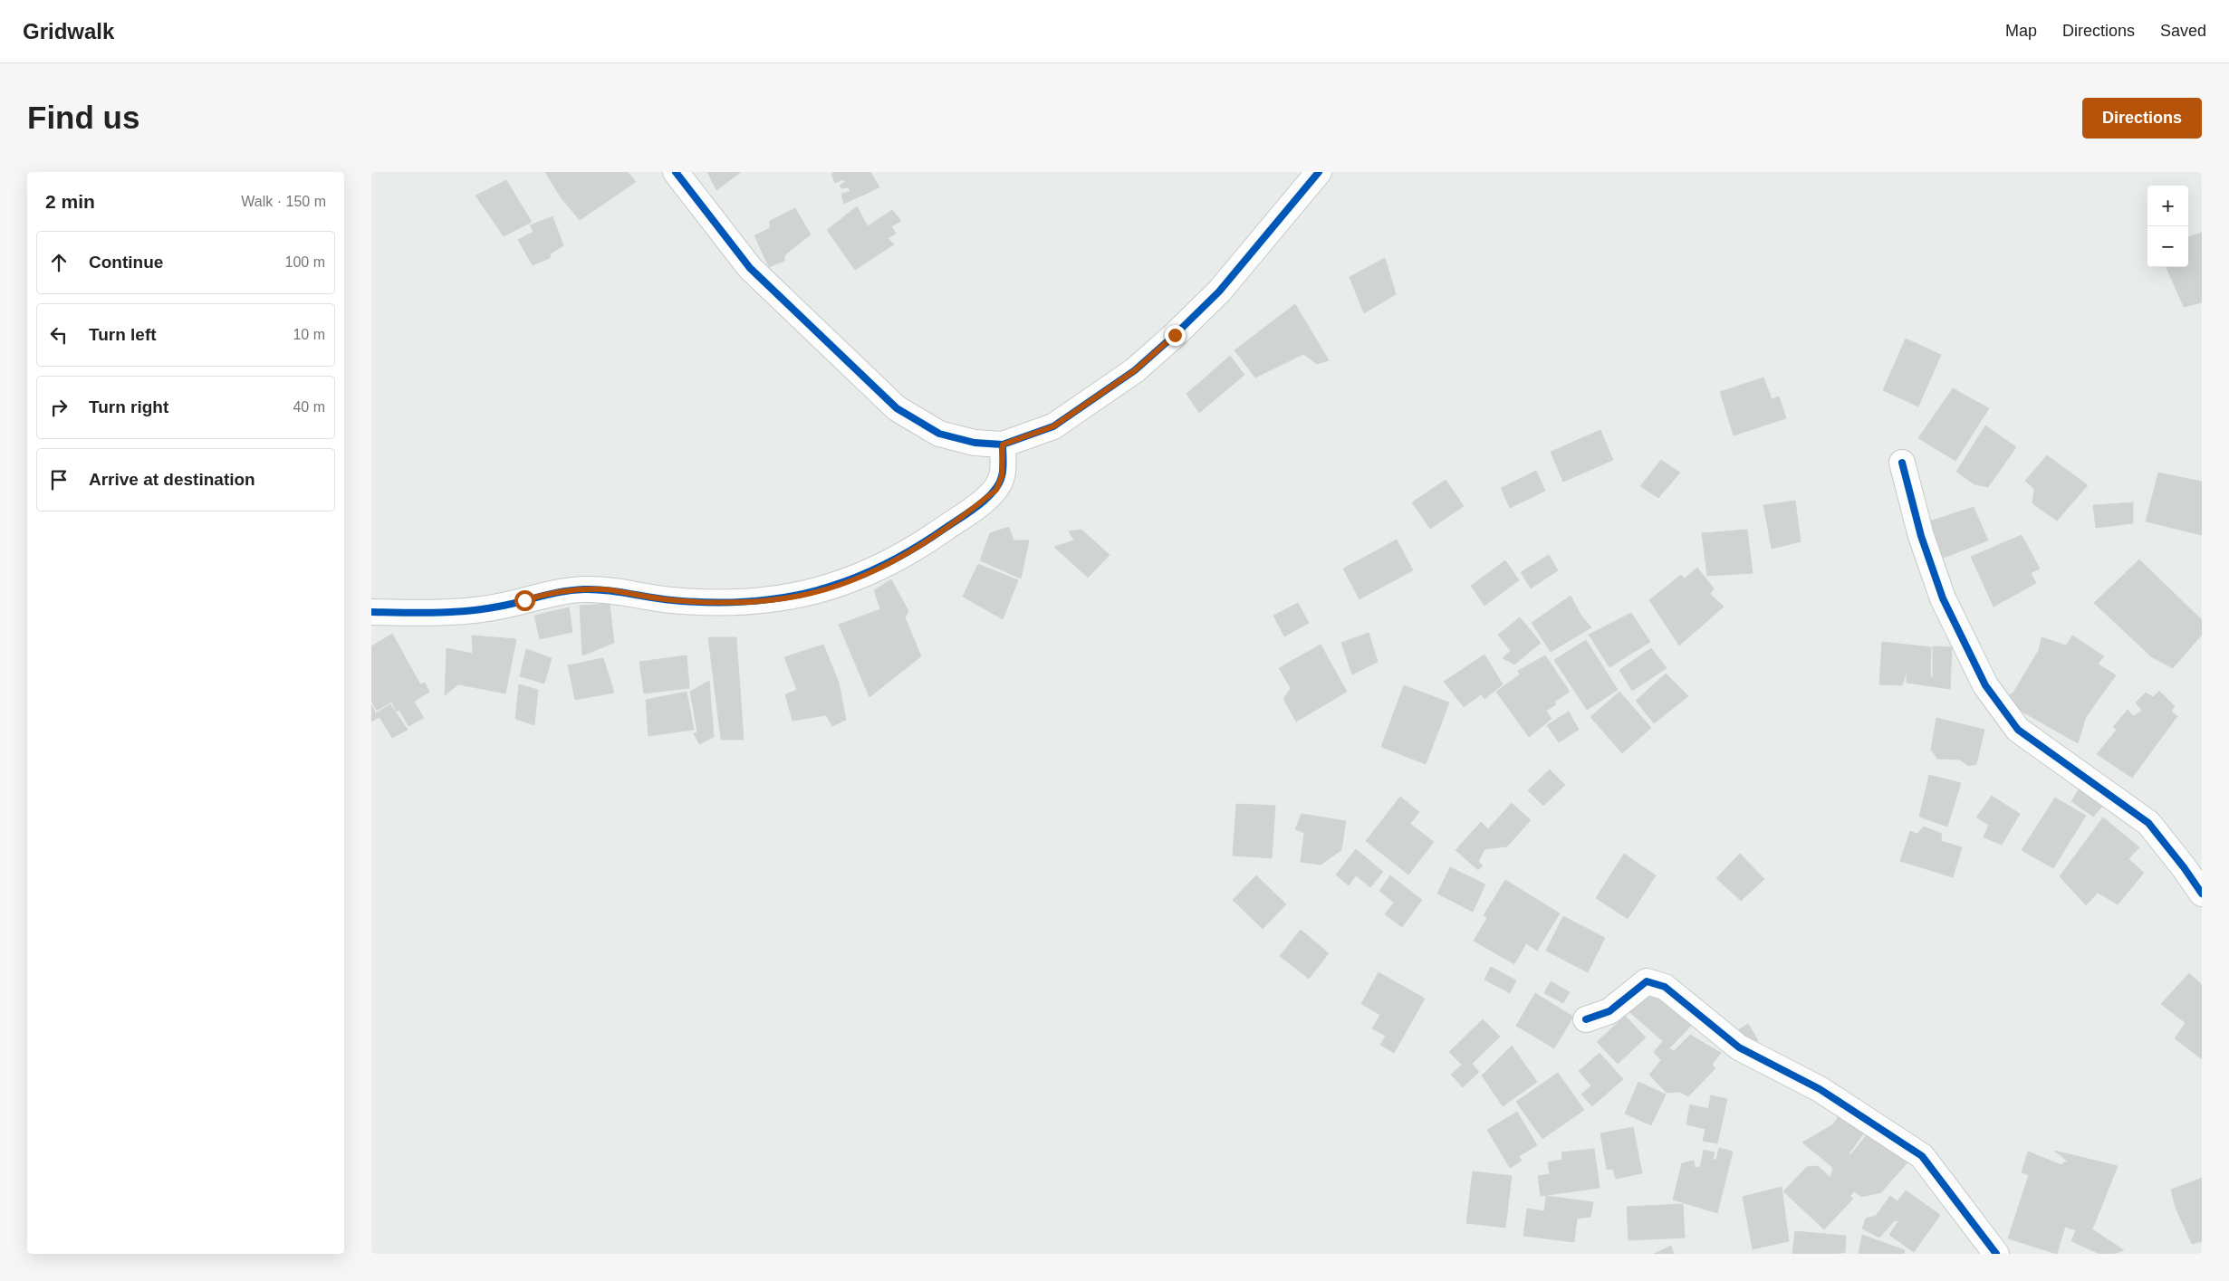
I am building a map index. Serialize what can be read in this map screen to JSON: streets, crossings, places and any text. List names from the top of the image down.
{
  "page": {
    "header": "Gridwalk",
    "nav": ["Map", "Directions", "Saved"],
    "buttons": "Directions",
    "title": "Find us",
    "heading": ["2 min", "Walk · 150 m"],
    "map_buttons": ["+", "−"],
    "list": [
      ["Continue", "100 m"],
      ["Turn left", "10 m"],
      ["Turn right", "40 m"],
      "Arrive at destination"
    ]
  }
}
